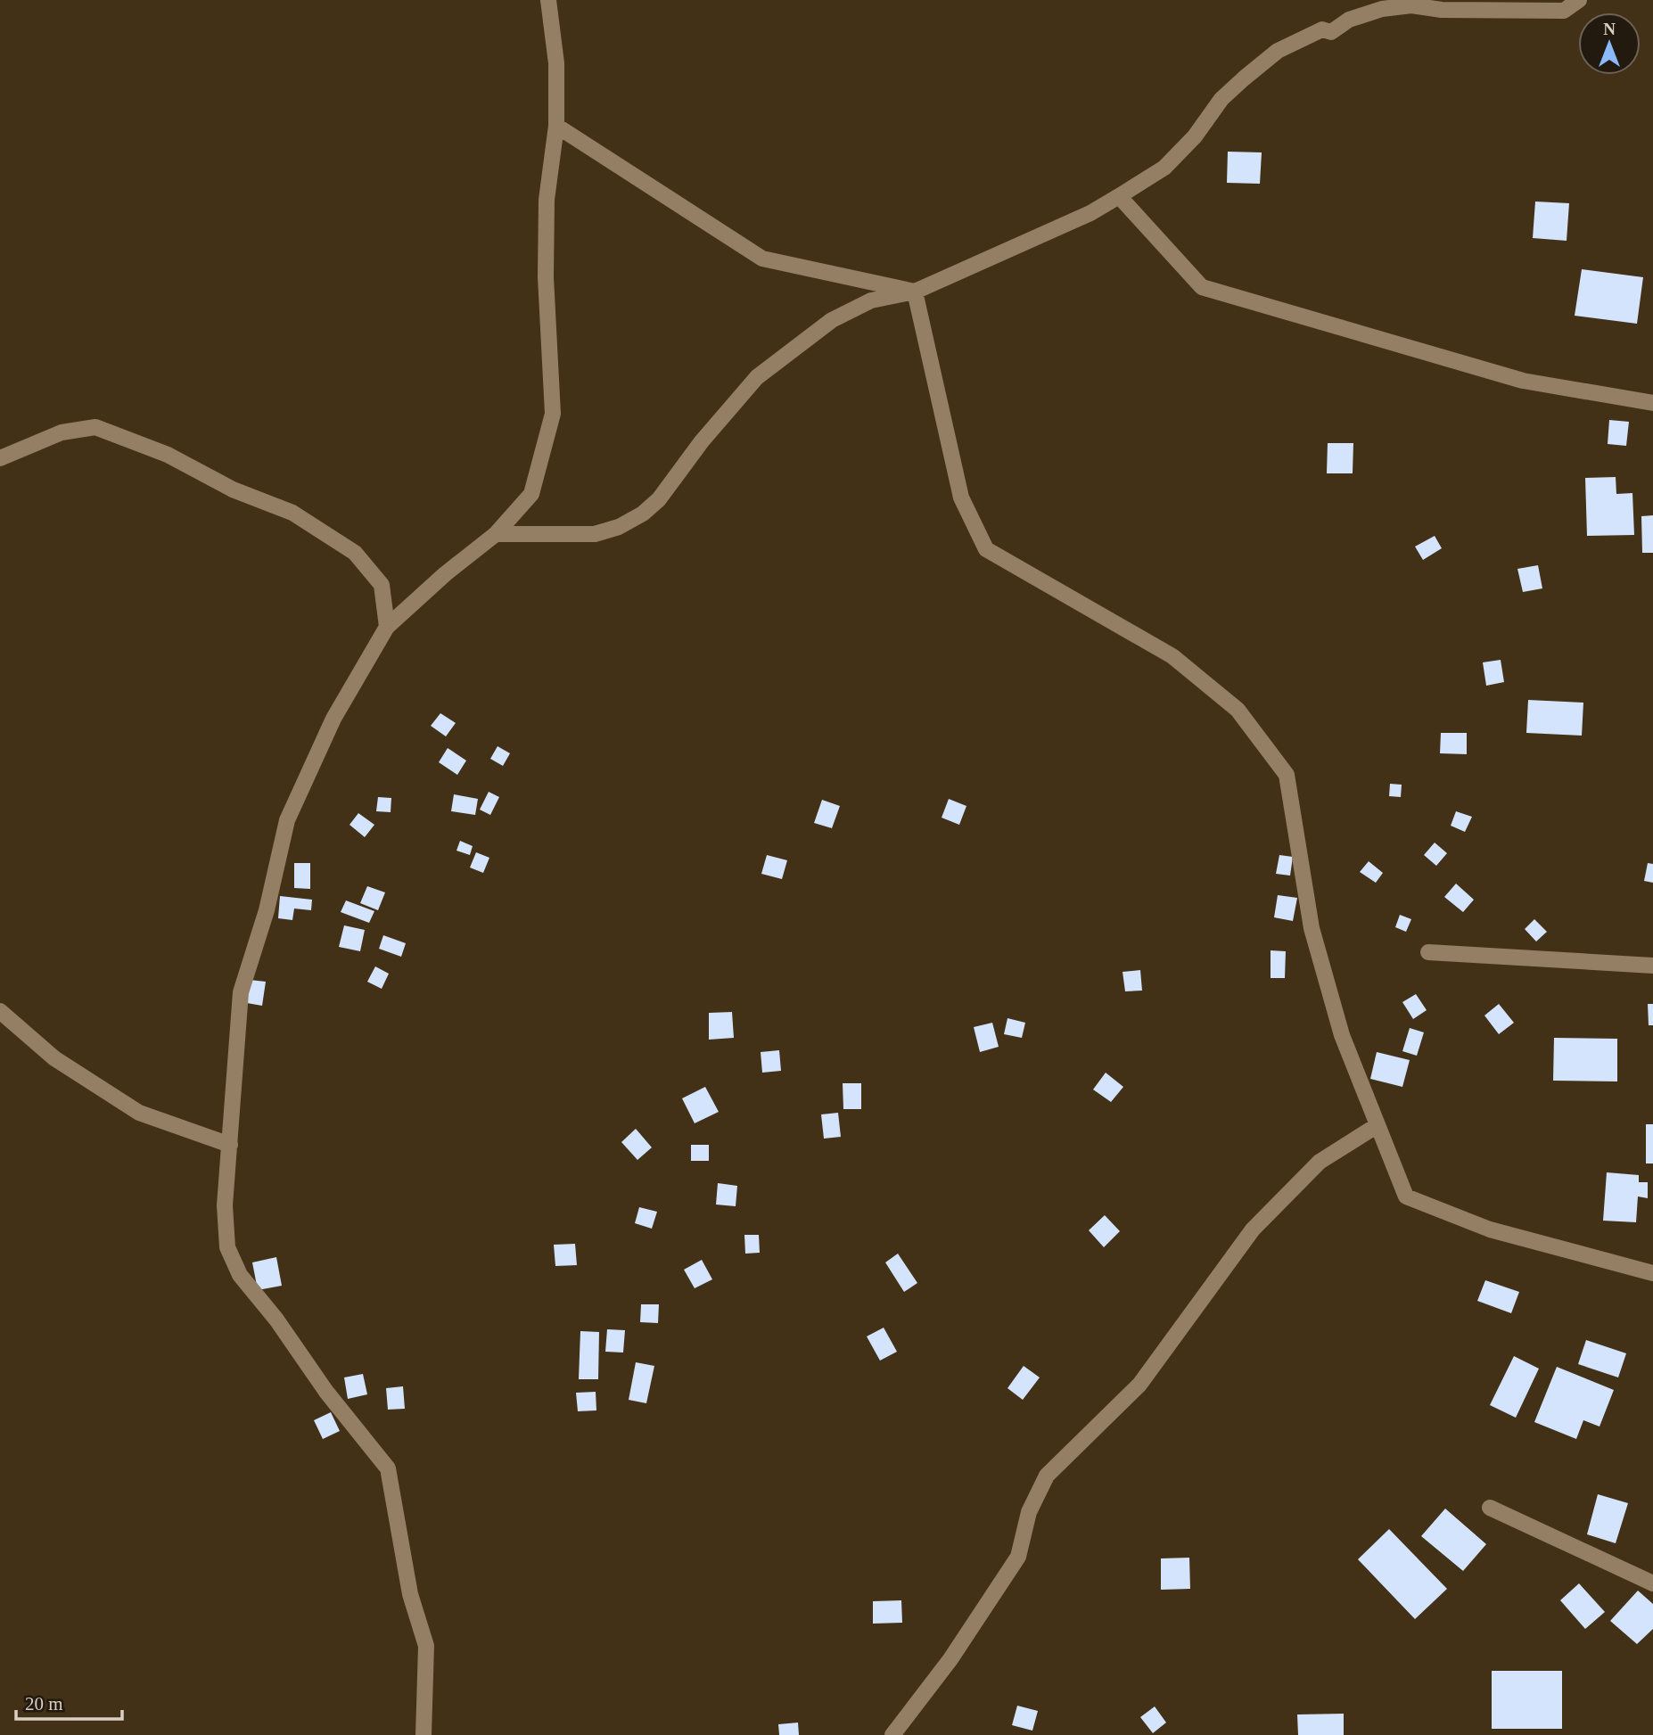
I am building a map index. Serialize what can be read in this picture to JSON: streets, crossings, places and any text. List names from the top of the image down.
{
  "scale_bar": "20 m",
  "north": "top"
}
